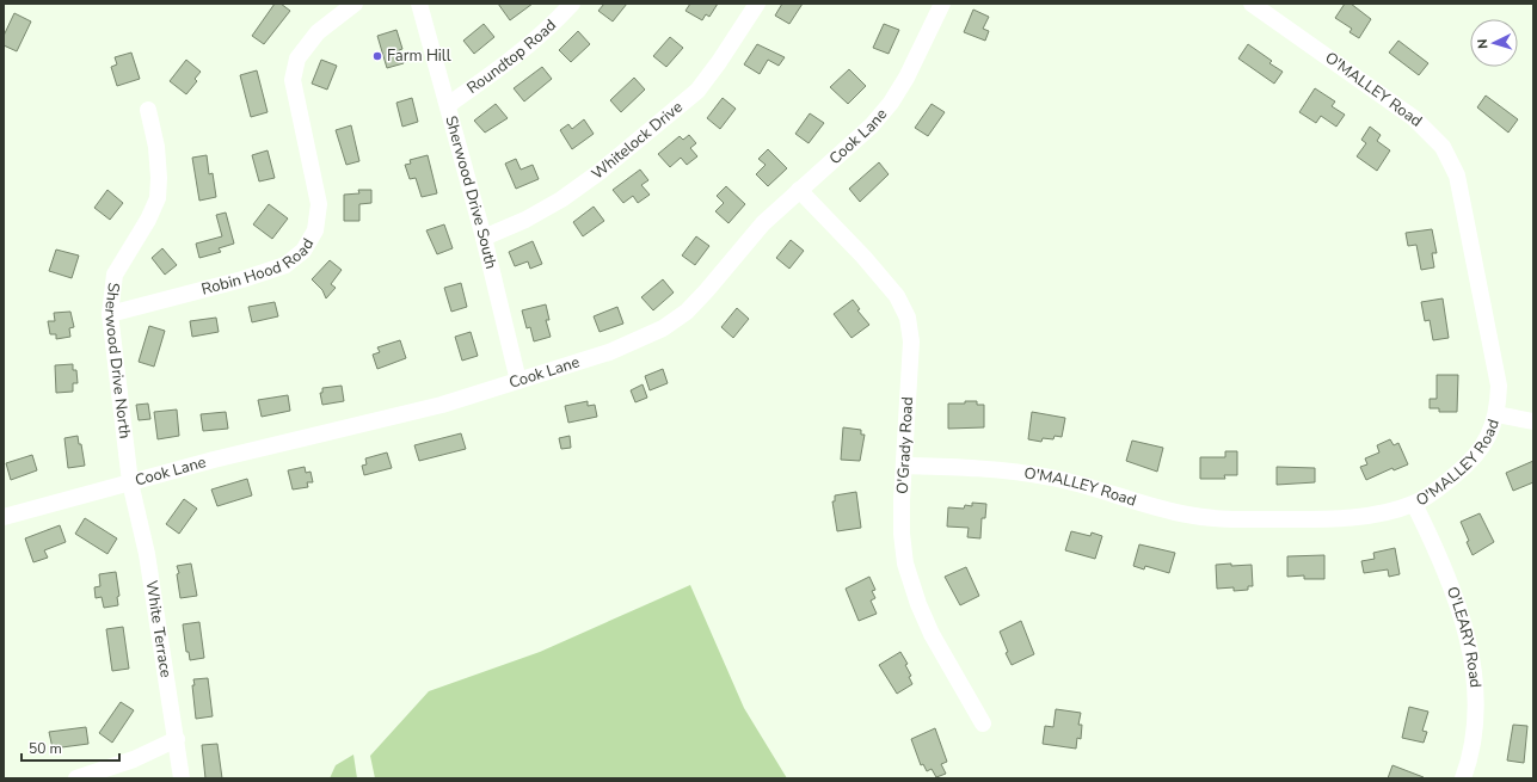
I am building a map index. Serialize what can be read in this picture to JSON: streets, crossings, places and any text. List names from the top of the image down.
{
  "streets": {
    "street": [
      "Roundtop Road",
      "O'MALLEY Road",
      "Cook Lane",
      "Whitelock Drive",
      "Sherwood Drive South",
      "Robin Hood Road",
      "Sherwood Drive North",
      "O'Grady Road",
      "White Terrace",
      "O'LEARY Road"
    ]
  },
  "crossings": [
    ["Roundtop Road", "Sherwood Drive South"],
    ["O'MALLEY Road", "O'Grady Road"],
    ["O'MALLEY Road", "O'LEARY Road"],
    ["Cook Lane", "Sherwood Drive South"],
    ["Cook Lane", "Sherwood Drive North"],
    ["Cook Lane", "O'Grady Road"],
    ["Cook Lane", "White Terrace"],
    ["Whitelock Drive", "Sherwood Drive South"],
    ["Robin Hood Road", "Sherwood Drive North"],
    ["Sherwood Drive North", "White Terrace"]
  ],
  "places": ["Farm Hill"],
  "scale_bar": "50 m",
  "north": "left"
}
